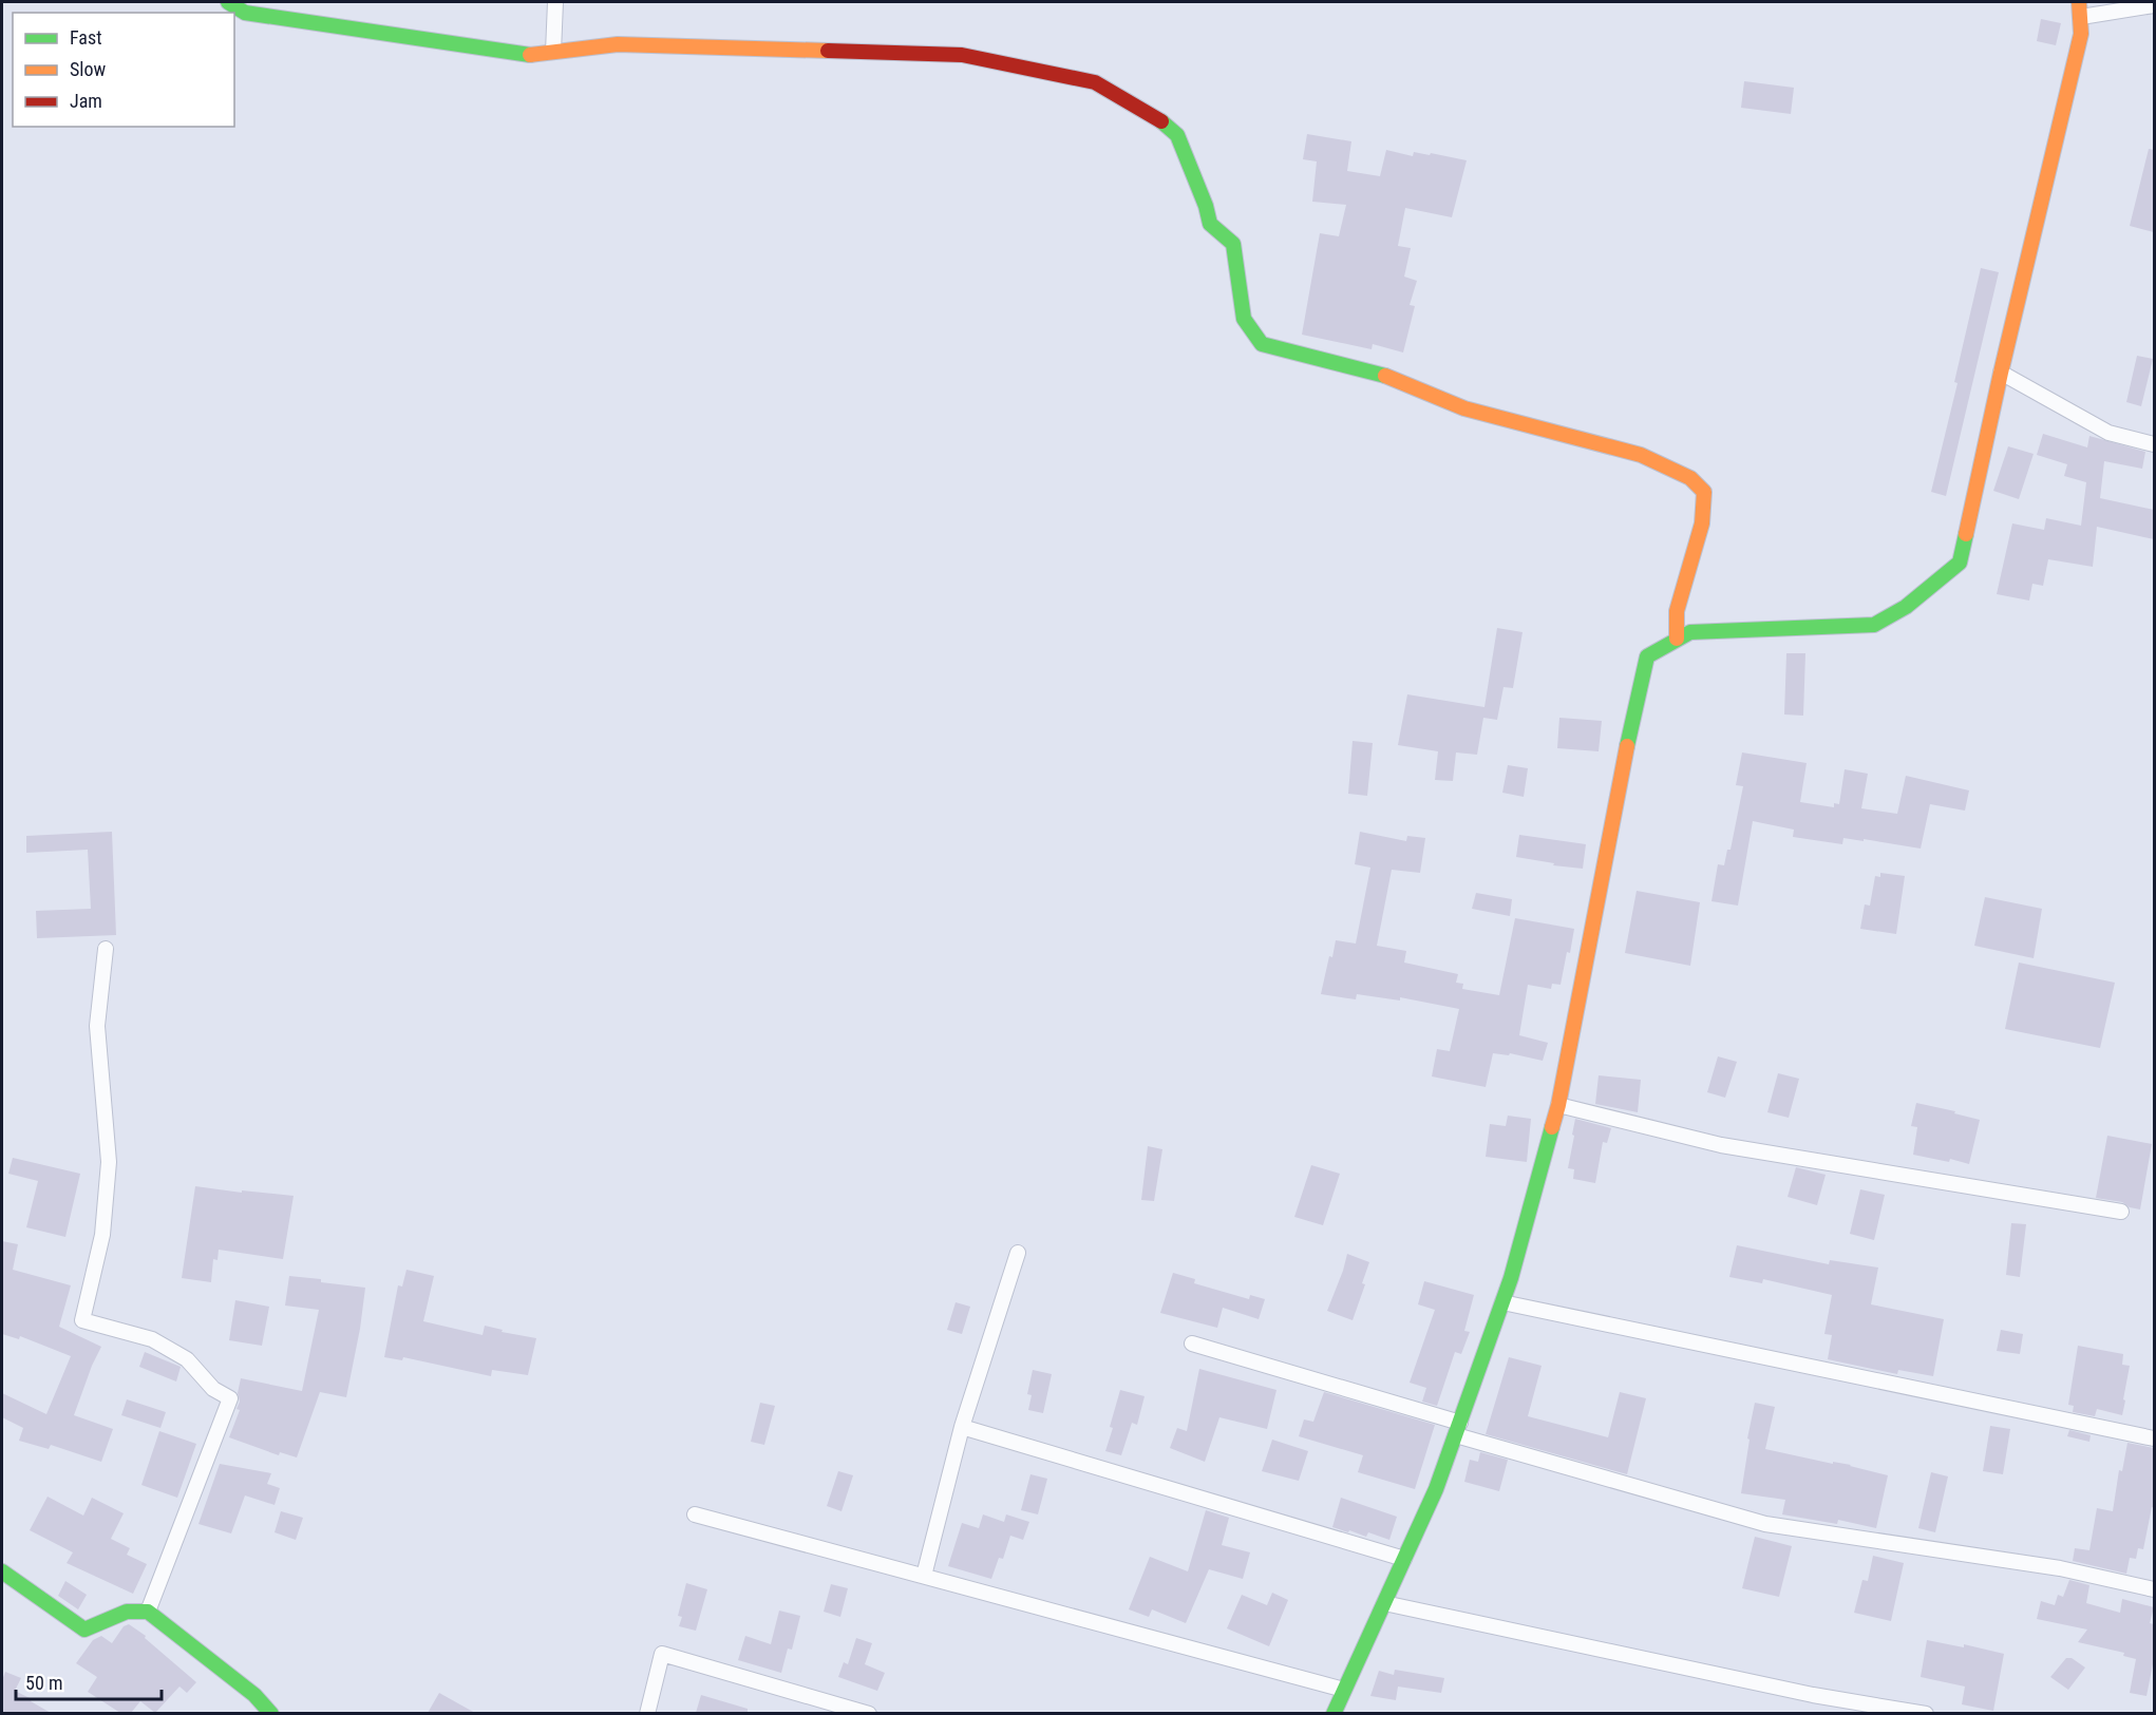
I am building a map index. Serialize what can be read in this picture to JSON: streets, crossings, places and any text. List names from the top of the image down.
{
  "legend": ["Fast", "Slow", "Jam"],
  "scale_bar": "50 m"
}
